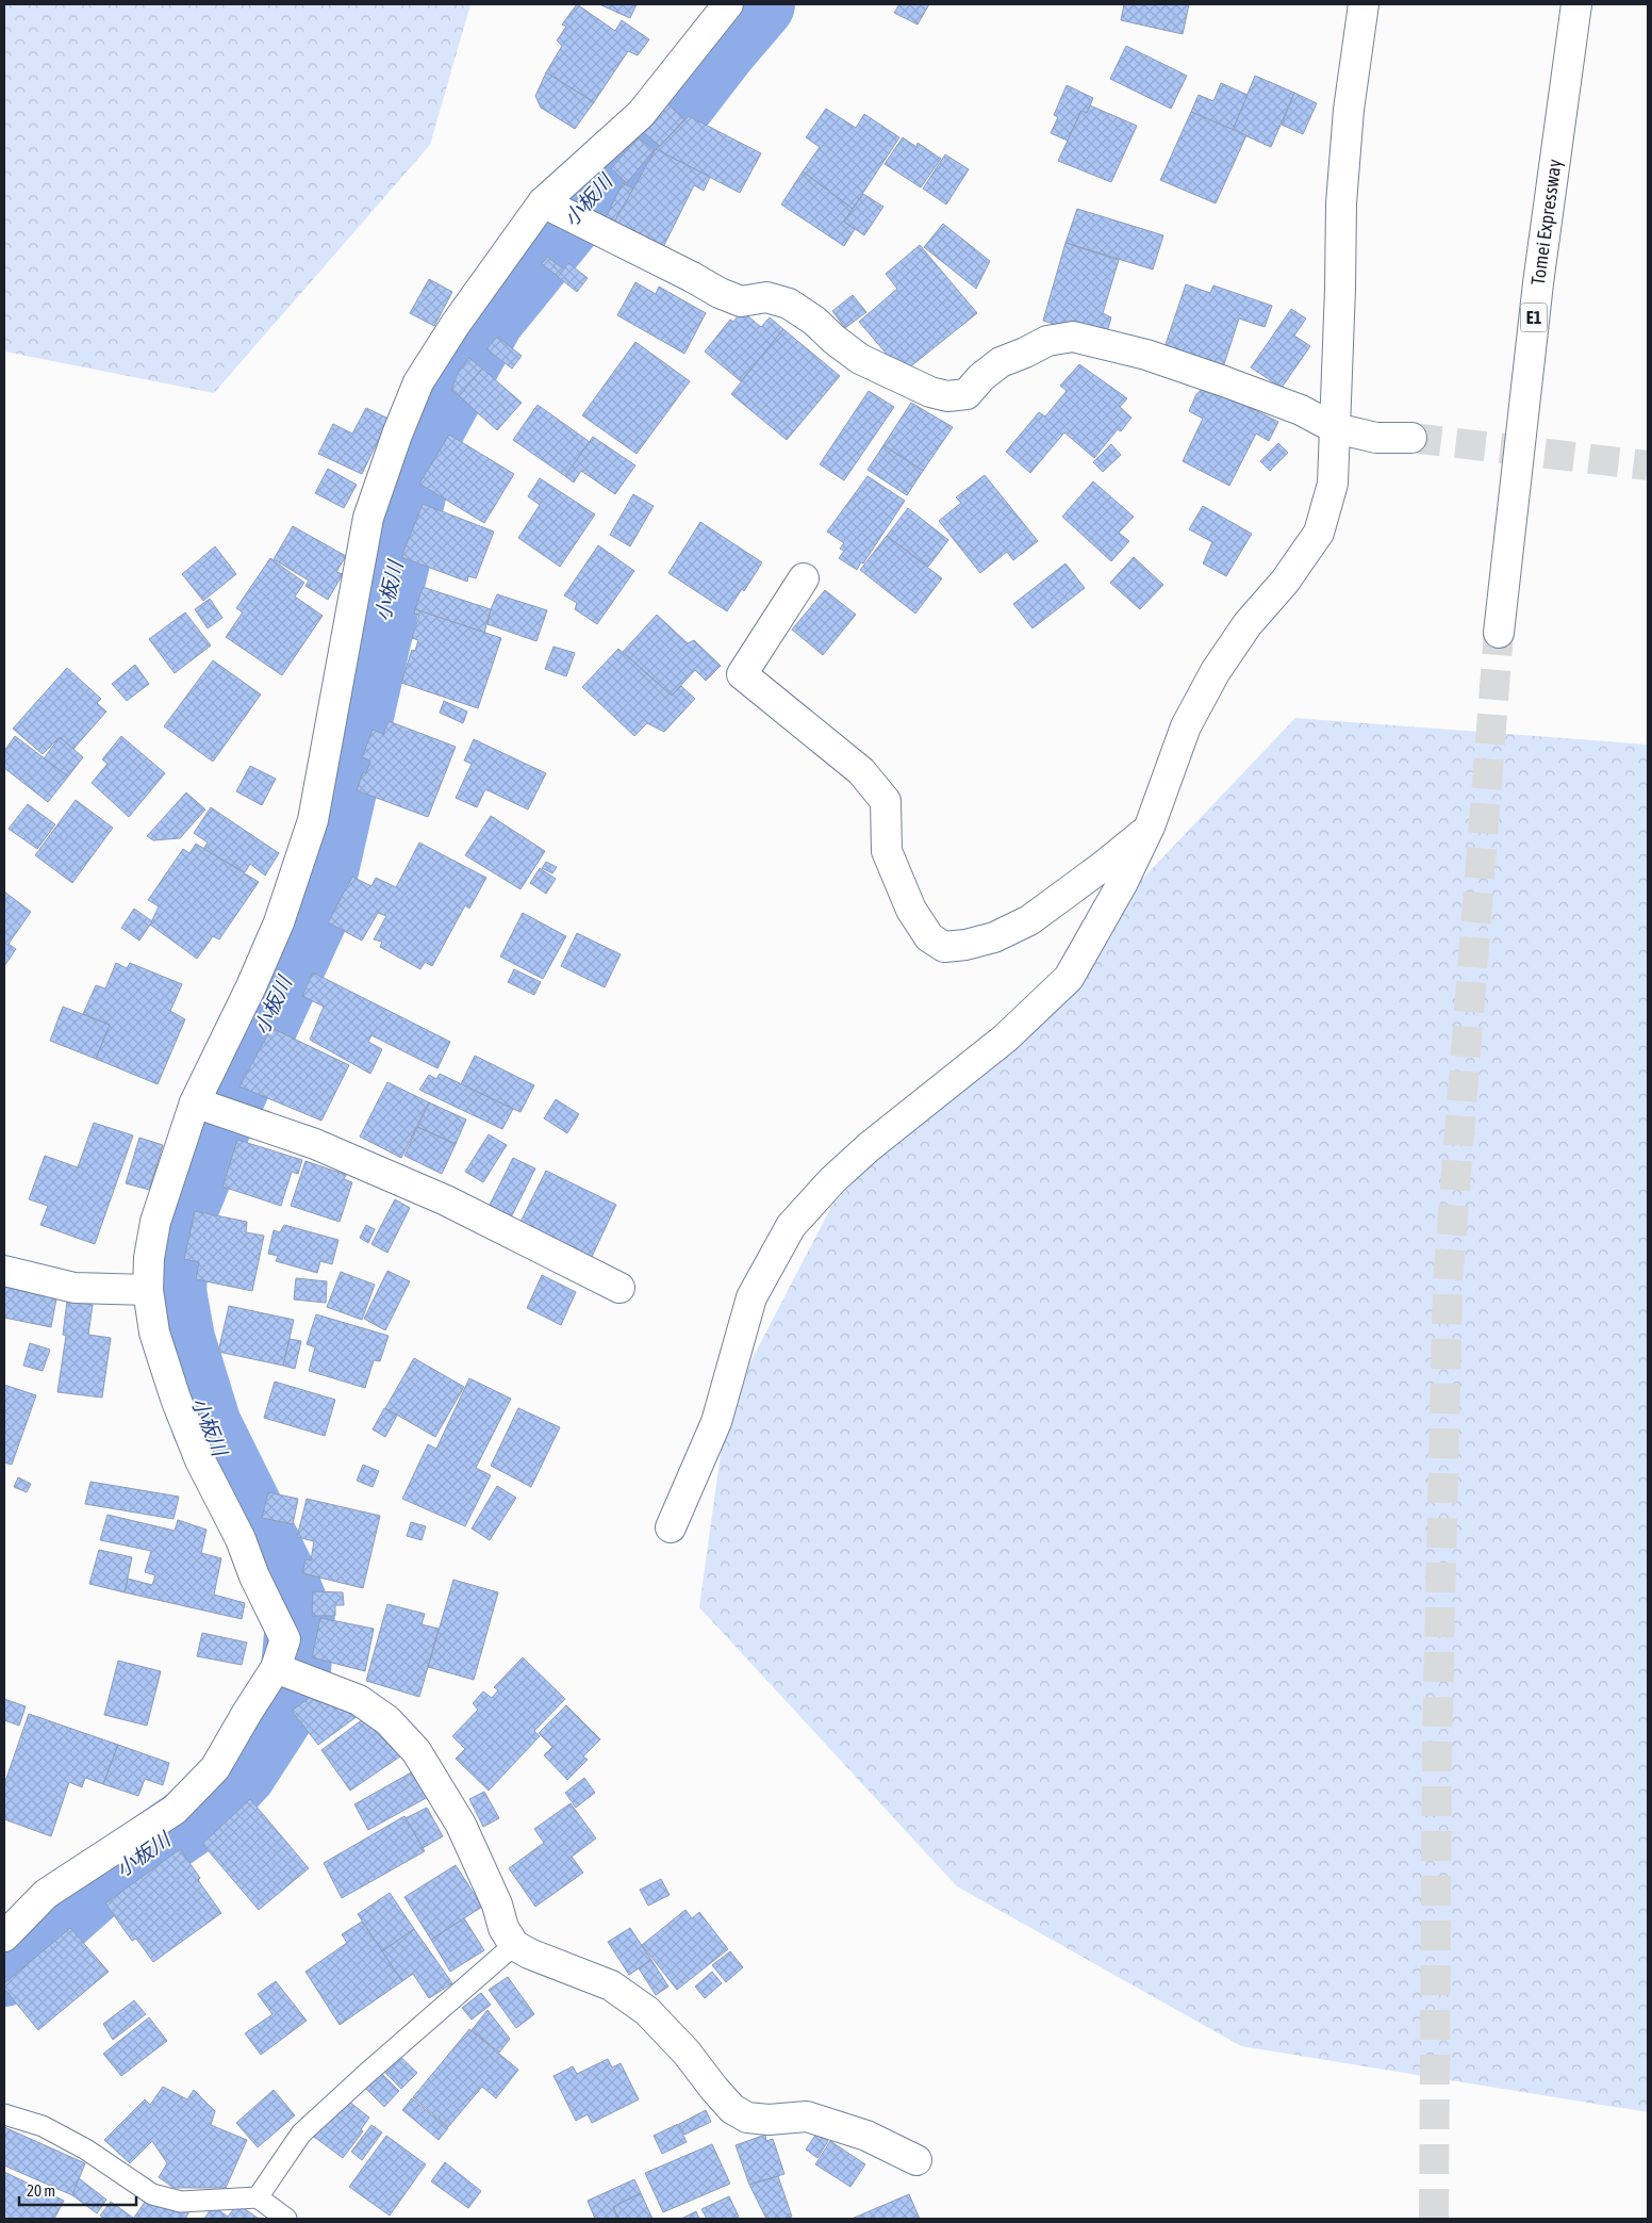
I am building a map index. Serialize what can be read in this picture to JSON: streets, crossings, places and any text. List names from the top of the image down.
{
  "streets": {
    "main road": ["Tomei Expressway", "E1"]
  },
  "water": ["小板川"],
  "scale_bar": "20 m"
}
